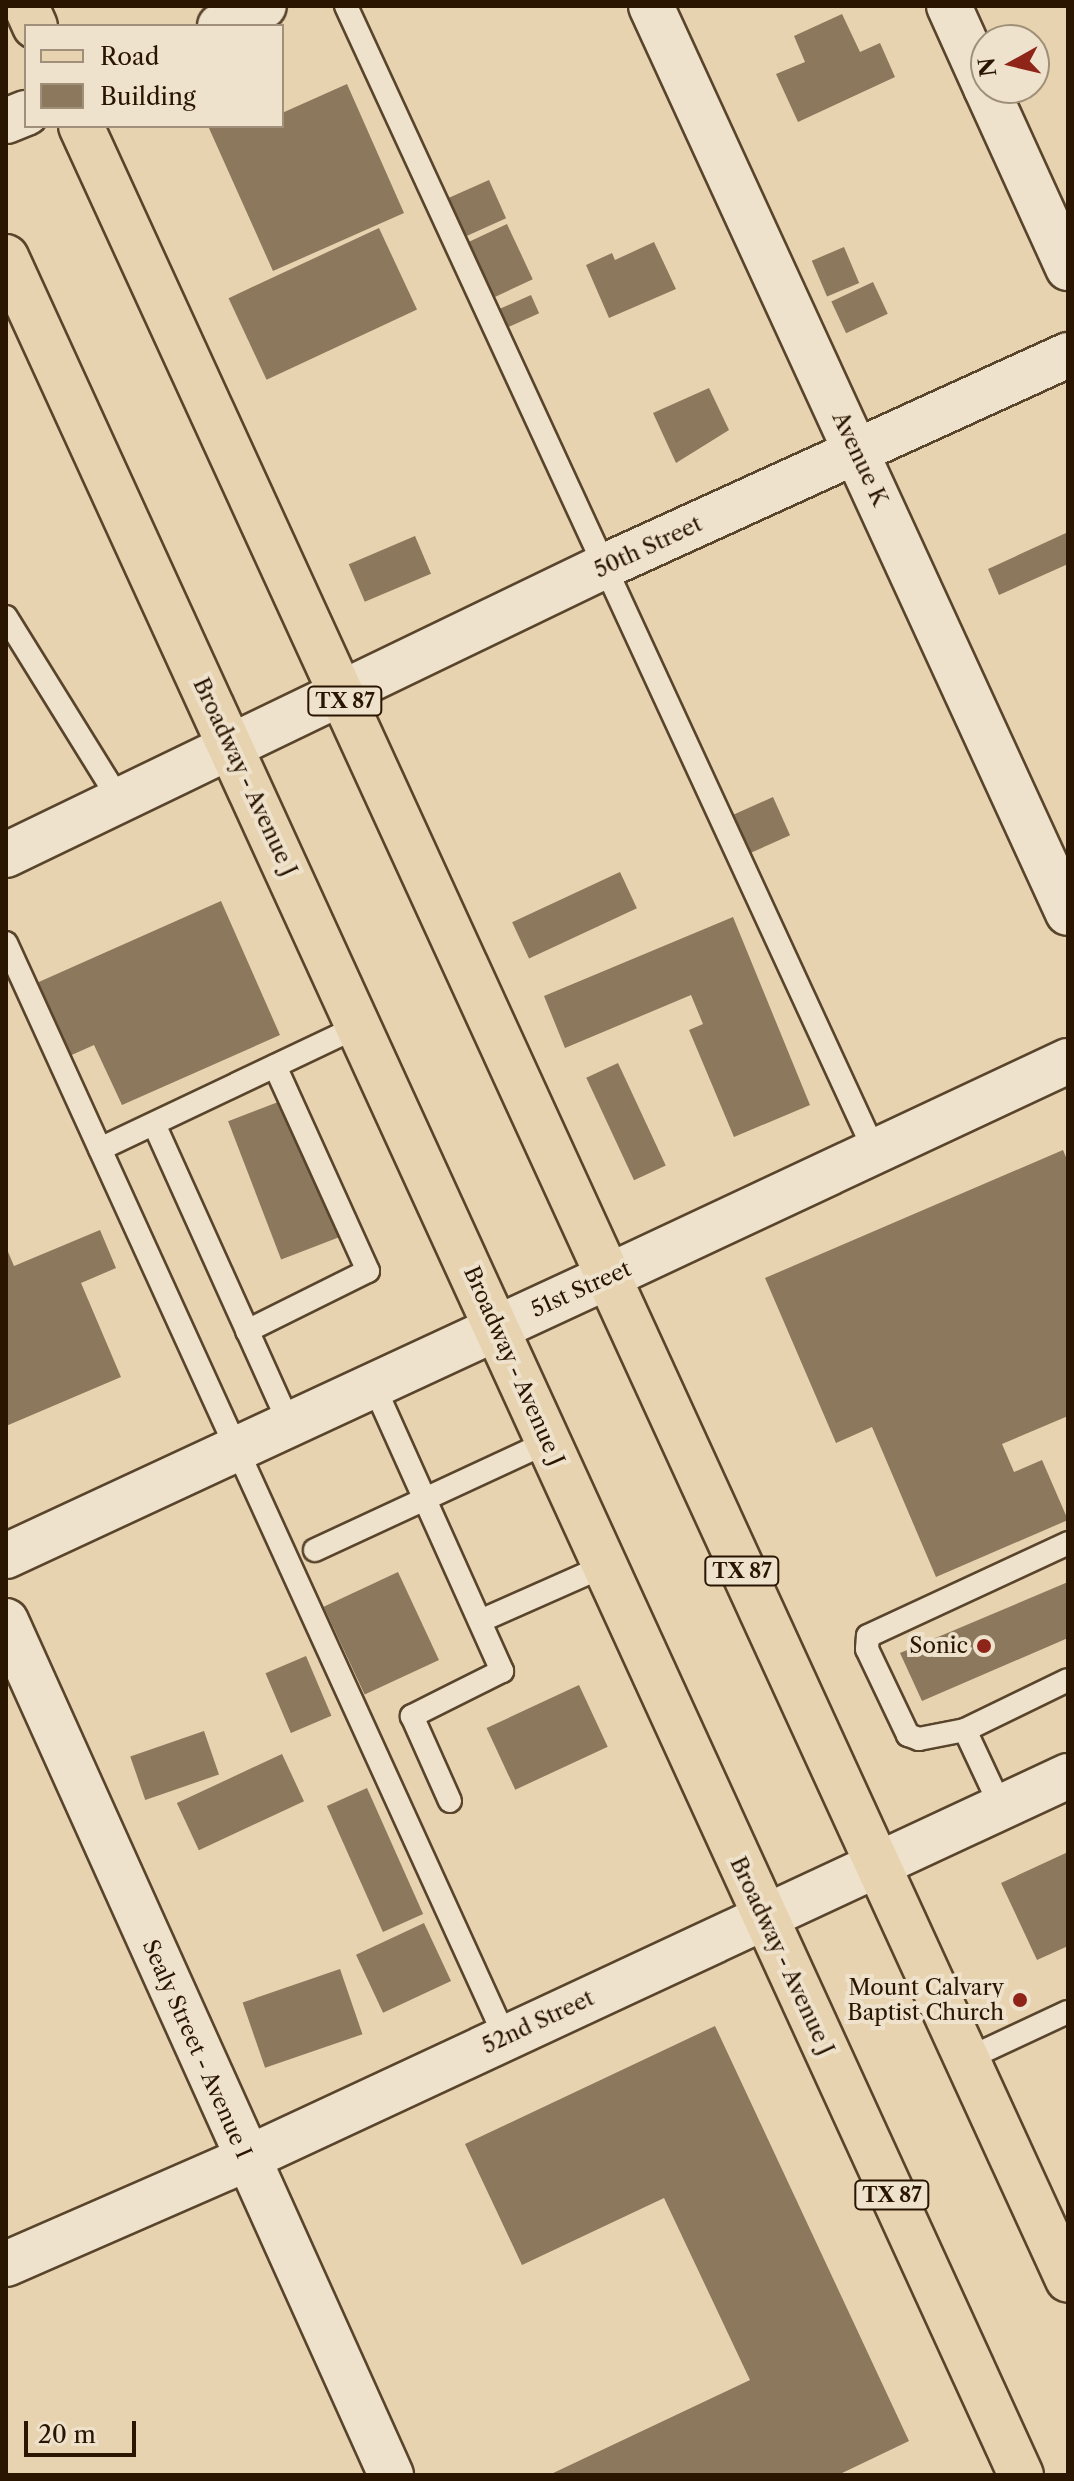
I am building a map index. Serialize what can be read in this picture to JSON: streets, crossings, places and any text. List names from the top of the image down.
{
  "streets": {
    "main road": ["TX 87", "Broadway - Avenue J"],
    "street": [
      "Avenue K",
      "50th Street",
      "51st Street",
      "52nd Street",
      "Sealy Street - Avenue I"
    ]
  },
  "crossings": [
    ["Avenue K", "50th Street"],
    ["50th Street", "TX 87"],
    ["50th Street", "Broadway - Avenue J"],
    ["TX 87", "51st Street"],
    ["TX 87", "52nd Street"],
    ["Broadway - Avenue J", "51st Street"],
    ["Broadway - Avenue J", "52nd Street"],
    ["52nd Street", "Sealy Street - Avenue I"]
  ],
  "places": ["Sonic", "Mount Calvary Baptist Church"],
  "legend": ["Road", "Building"],
  "scale_bar": "20 m",
  "north": "left"
}
